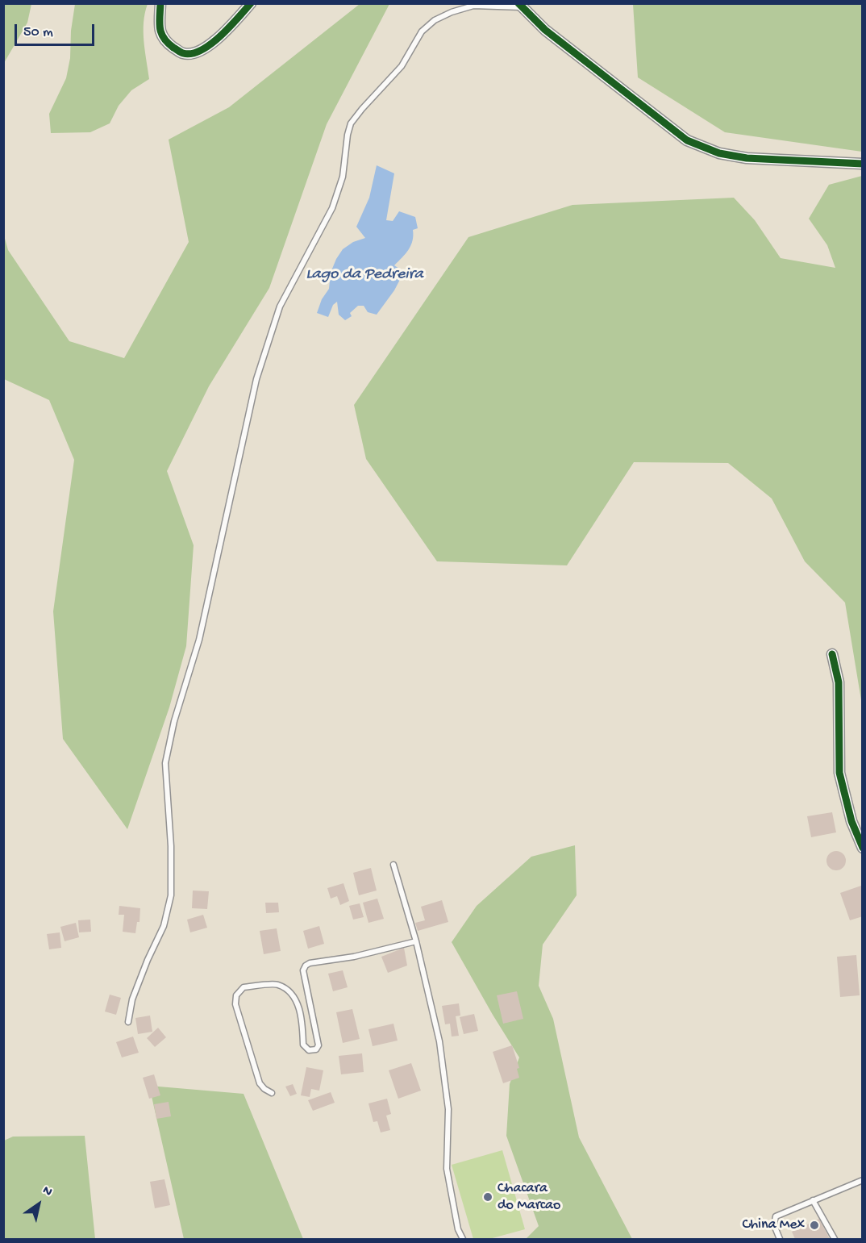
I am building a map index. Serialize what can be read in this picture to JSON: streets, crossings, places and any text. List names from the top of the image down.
{
  "water": ["Lago da Pedreira"],
  "places": ["Chacara do Marcao", "China Mex"],
  "scale_bar": "50 m",
  "north": "top right"
}
